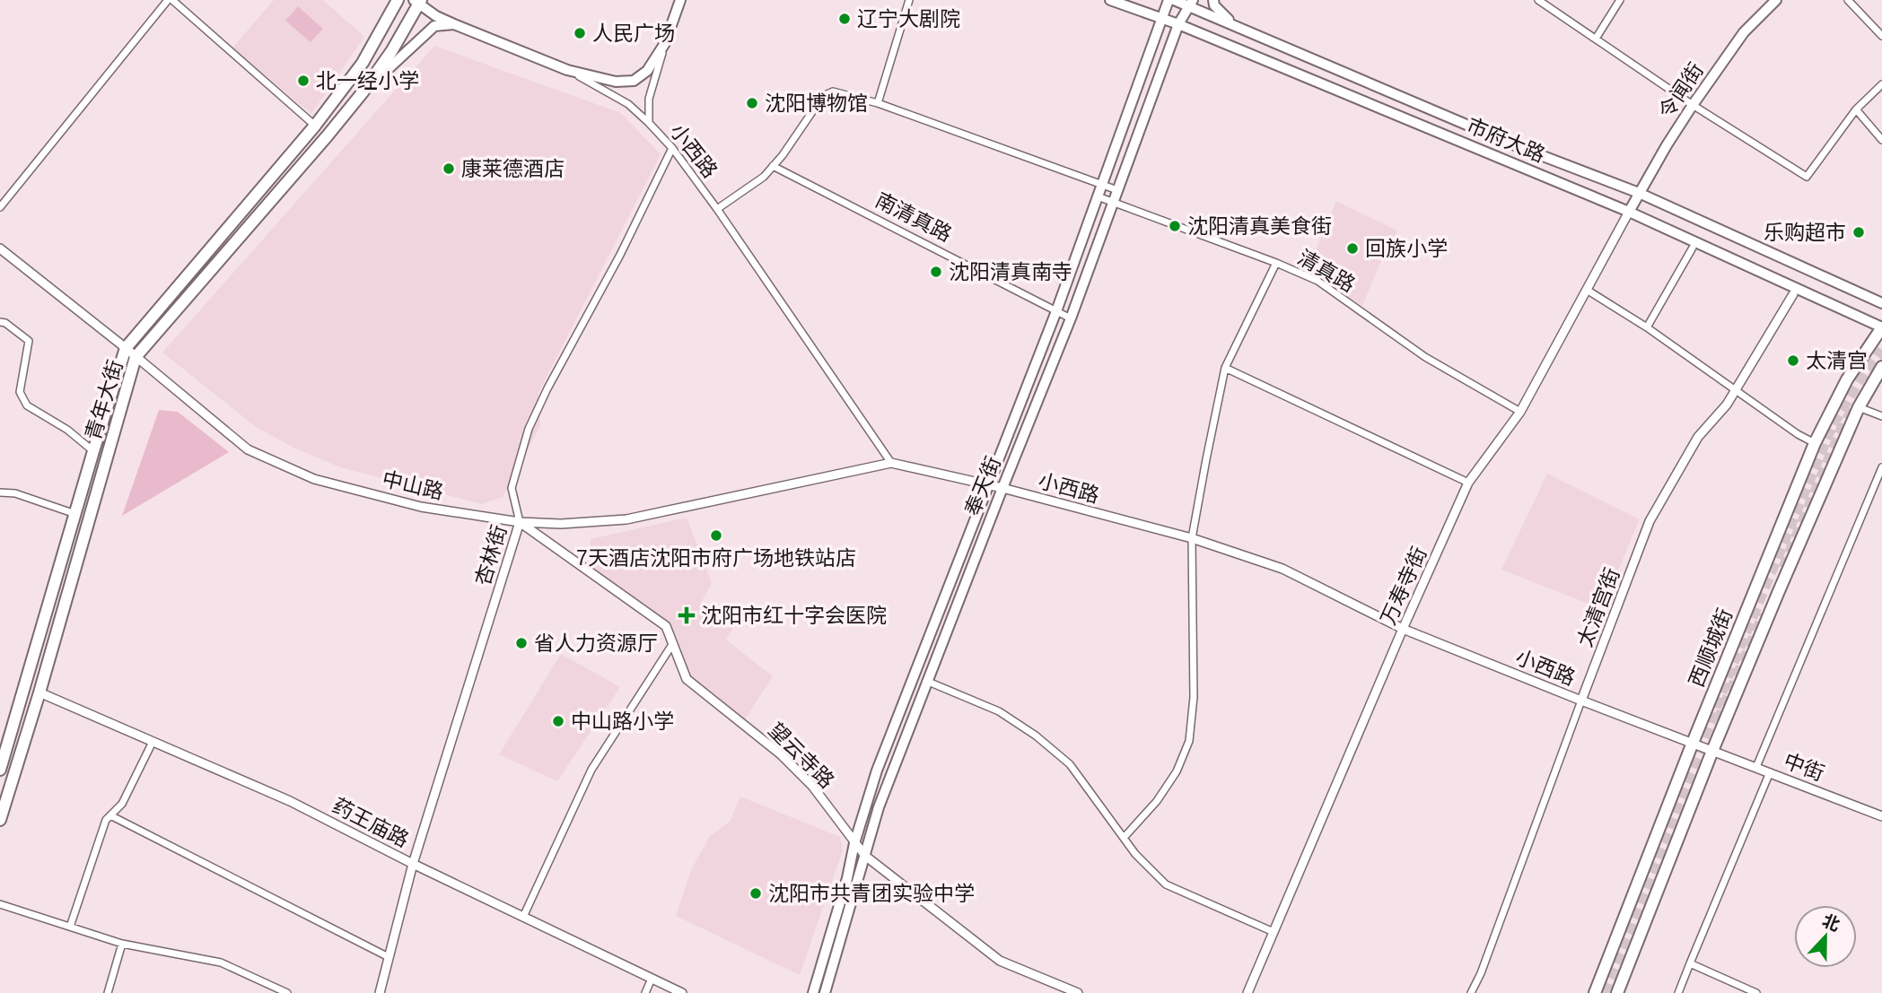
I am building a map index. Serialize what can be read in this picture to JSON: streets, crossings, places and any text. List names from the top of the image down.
{
  "streets": {
    "main road": [
      "令闻街",
      "市府大路",
      "青年大街",
      "奉天街",
      "西顺城街"
    ],
    "street": [
      "小西路",
      "南清真路",
      "清真路",
      "中山路",
      "杏林街",
      "万寿寺街",
      "太清宫街",
      "望云寺路",
      "中街",
      "药王庙路"
    ]
  },
  "crossings": [
    ["令闻街", "市府大路"],
    ["令闻街", "万寿寺街"],
    ["市府大路", "奉天街"],
    ["市府大路", "万寿寺街"],
    ["市府大路", "西顺城街"],
    ["小西路", "中山路"],
    ["小西路", "奉天街"],
    ["小西路", "杏林街"],
    ["小西路", "万寿寺街"],
    ["小西路", "太清宫街"],
    ["小西路", "西顺城街"],
    ["小西路", "中街"],
    ["南清真路", "奉天街"],
    ["清真路", "奉天街"],
    ["清真路", "万寿寺街"],
    ["青年大街", "中山路"],
    ["青年大街", "药王庙路"],
    ["中山路", "杏林街"],
    ["中山路", "望云寺路"],
    ["奉天街", "望云寺路"],
    ["杏林街", "望云寺路"],
    ["杏林街", "药王庙路"],
    ["西顺城街", "中街"]
  ],
  "places": {
    "other": [
      "辽宁大剧院",
      "人民广场",
      "北一经小学",
      "沈阳博物馆",
      "康莱德酒店",
      "沈阳清真美食街",
      "乐购超市",
      "回族小学",
      "沈阳清真南寺",
      "太清宫",
      "7天酒店沈阳市府广场地铁站店",
      "省人力资源厅",
      "中山路小学",
      "沈阳市共青团实验中学"
    ],
    "health": ["沈阳市红十字会医院"]
  },
  "north": "top"
}
